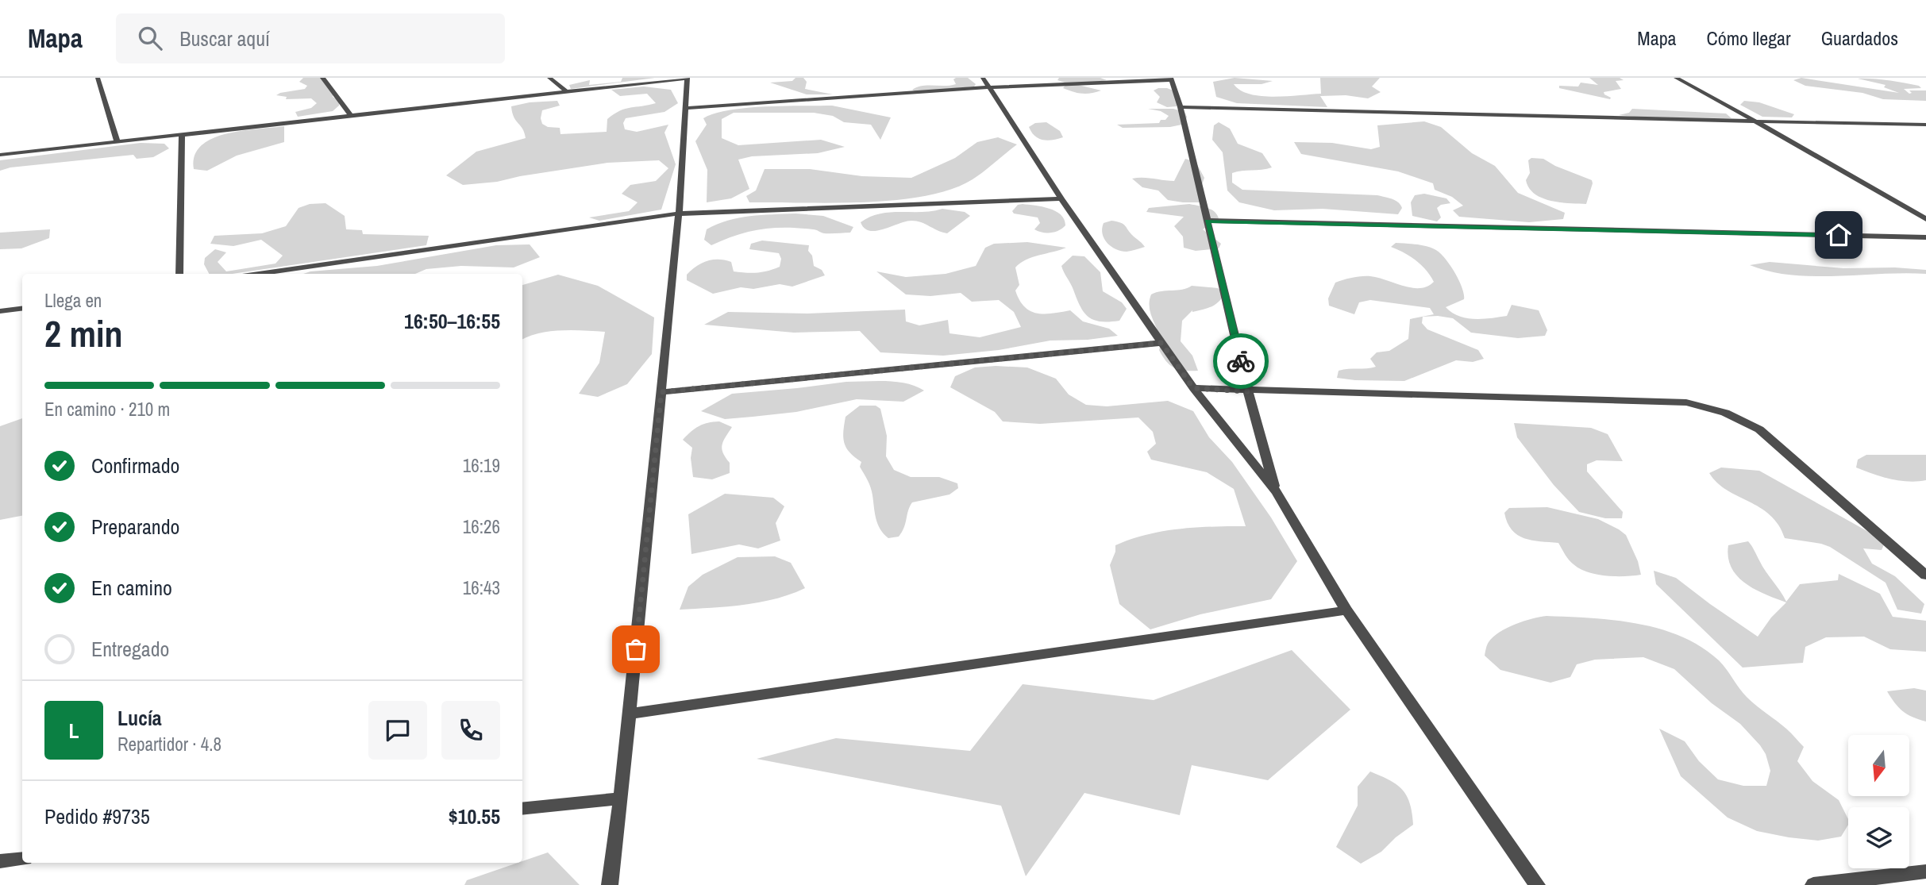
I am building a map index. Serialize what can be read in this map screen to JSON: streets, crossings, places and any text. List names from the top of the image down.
{
  "north": "bottom",
  "page": {
    "header": "Mapa",
    "search": "Buscar aquí",
    "nav": ["Mapa", "Cómo llegar", "Guardados"],
    "heading": ["2 min", "Llega en", "16:50–16:55"],
    "panel": [
      "Lucía",
      "Repartidor · 4.8",
      "Pedido #9735",
      "$10.55"
    ],
    "bar": "En camino · 210 m",
    "list": [
      ["Confirmado", "16:19"],
      ["Preparando", "16:26"],
      ["En camino", "16:43"],
      "Entregado"
    ],
    "round": "L"
  }
}
